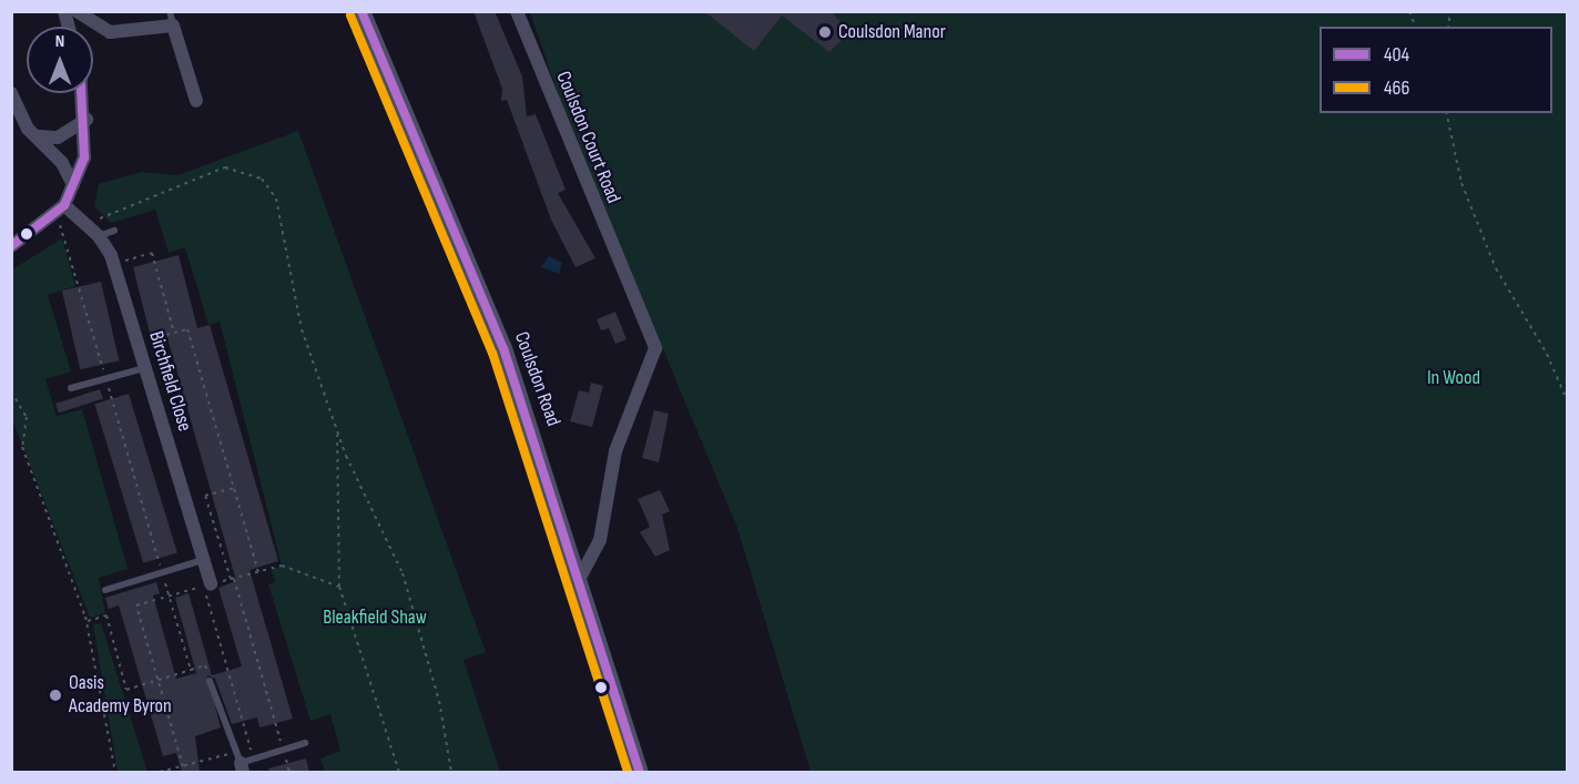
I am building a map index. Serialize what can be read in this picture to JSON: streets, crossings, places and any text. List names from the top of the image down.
{
  "streets": {
    "main road": ["Coulsdon Road"],
    "street": ["Coulsdon Court Road", "Birchfield Close"]
  },
  "crossings": [
    ["Coulsdon Court Road", "Coulsdon Road"]
  ],
  "parks": ["In Wood", "Bleakfield Shaw"],
  "places": ["Coulsdon Manor", "Oasis Academy Byron"],
  "lines": ["transit line 404", "transit line 466"],
  "legend": ["404", "466"],
  "north": "top"
}
